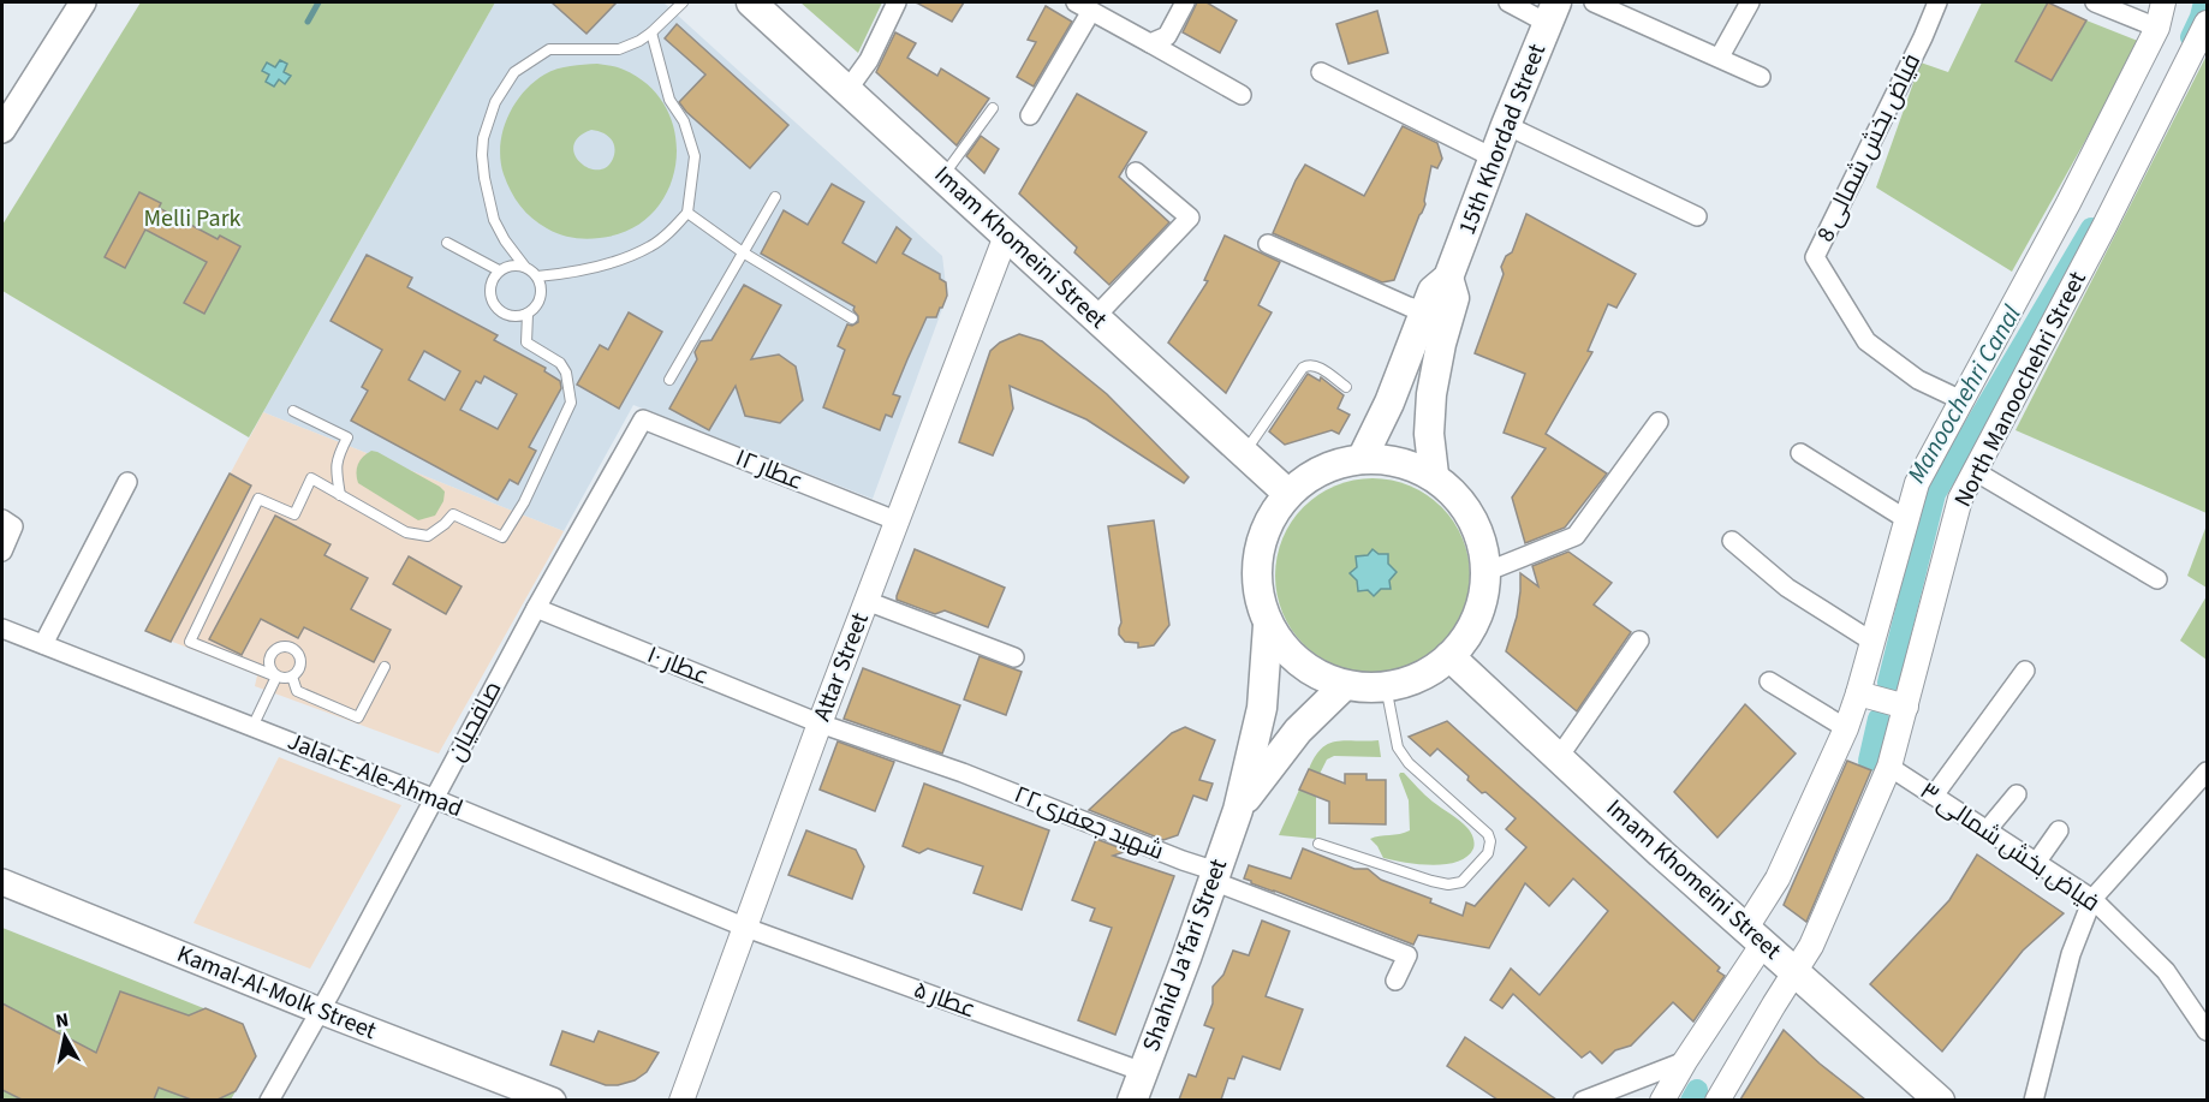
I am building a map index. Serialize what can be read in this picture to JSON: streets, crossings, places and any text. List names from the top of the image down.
{
  "streets": {
    "main road": [
      "15th Khordad Street",
      "Imam Khomeini Street",
      "Shahid Ja'fari Street",
      "Kamal-Al-Molk Street"
    ],
    "street": [
      "فیاض بخش شمالی 8",
      "North Manoochehri Street",
      "عطار ۱۲",
      "عطار ۱۰",
      "Attar Street",
      "صافحیان",
      "Jalal-E-Ale-Ahmad",
      "شهید جعفری۲۲",
      "فیاض بخش شمالی ۳",
      "عطار ۵"
    ]
  },
  "crossings": [
    ["15th Khordad Street", "Imam Khomeini Street"],
    ["15th Khordad Street", "Shahid Ja'fari Street"],
    ["فیاض بخش شمالی 8", "North Manoochehri Street"],
    ["Imam Khomeini Street", "North Manoochehri Street"],
    ["Imam Khomeini Street", "Attar Street"],
    ["Imam Khomeini Street", "Shahid Ja'fari Street"],
    ["North Manoochehri Street", "فیاض بخش شمالی ۳"],
    ["عطار ۱۲", "Attar Street"],
    ["عطار ۱۲", "صافحیان"],
    ["عطار ۱۰", "Attar Street"],
    ["عطار ۱۰", "صافحیان"],
    ["عطار ۱۰", "شهید جعفری۲۲"],
    ["Attar Street", "Jalal-E-Ale-Ahmad"],
    ["Attar Street", "عطار ۵"],
    ["صافحیان", "Jalal-E-Ale-Ahmad"],
    ["صافحیان", "Kamal-Al-Molk Street"],
    ["Jalal-E-Ale-Ahmad", "عطار ۵"],
    ["شهید جعفری۲۲", "Shahid Ja'fari Street"],
    ["Shahid Ja'fari Street", "عطار ۵"]
  ],
  "water": ["Manoochehri Canal"],
  "parks": ["Melli Park"],
  "north": "top"
}
